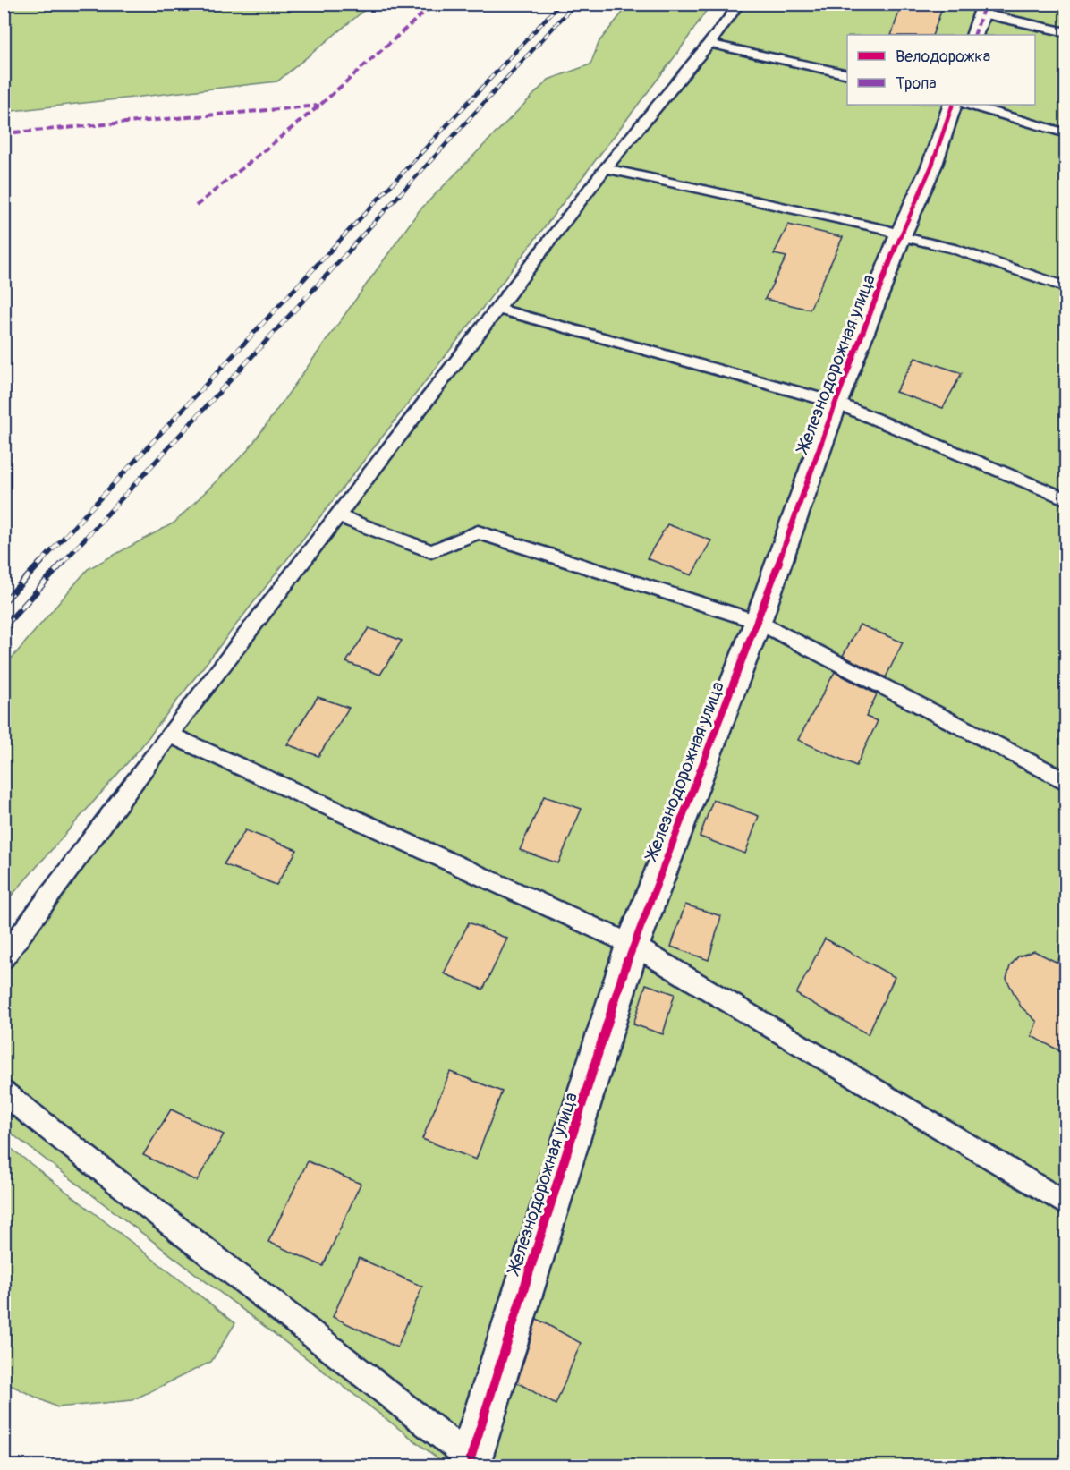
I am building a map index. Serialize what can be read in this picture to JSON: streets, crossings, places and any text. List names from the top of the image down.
{
  "streets": {
    "street": ["Железнодорожная улица"]
  },
  "legend": ["Велодорожка", "Тропа"]
}
